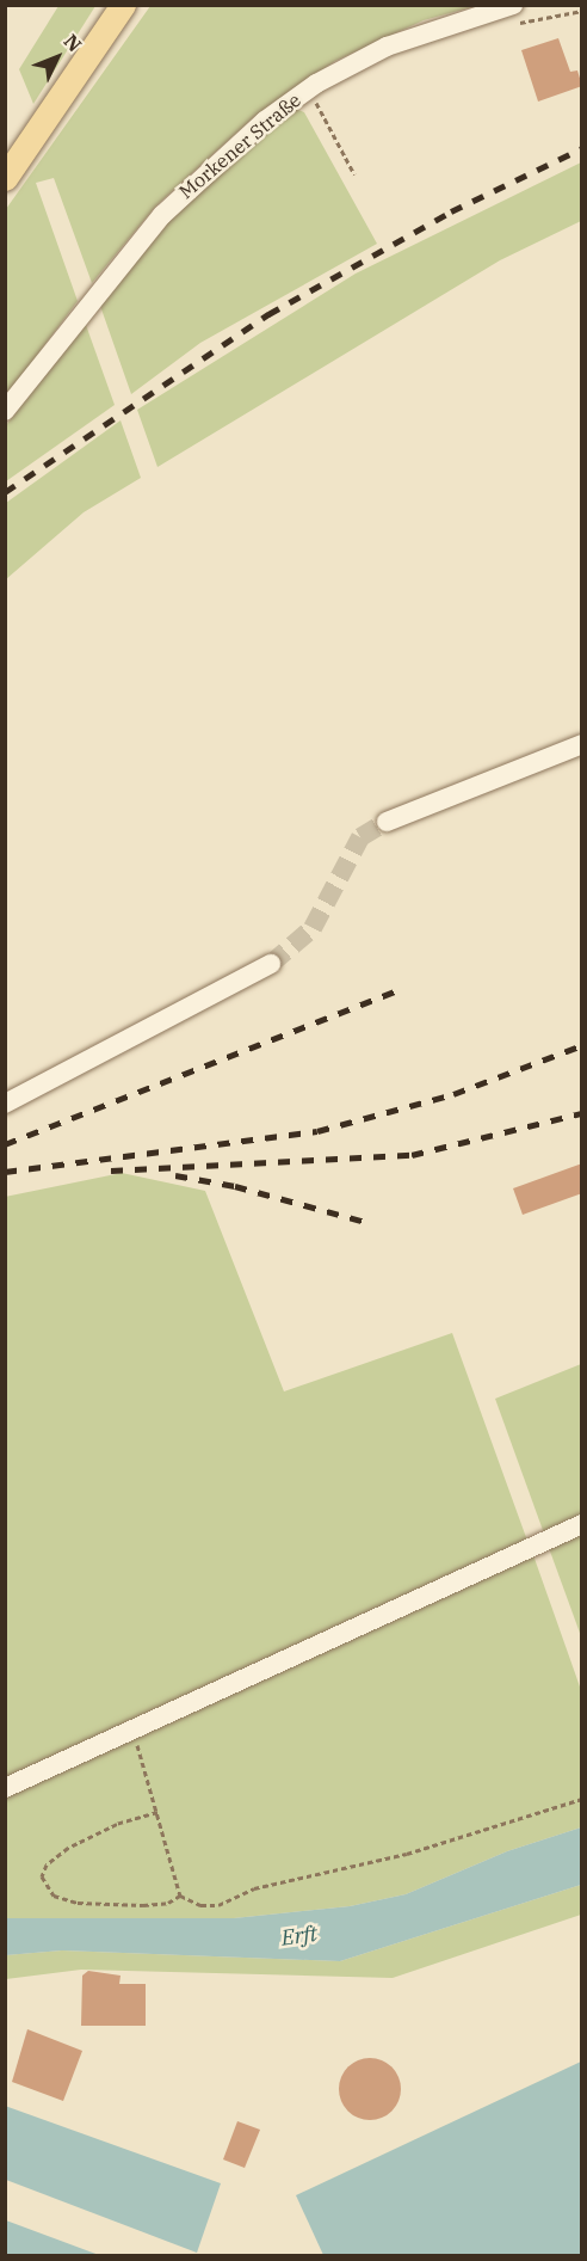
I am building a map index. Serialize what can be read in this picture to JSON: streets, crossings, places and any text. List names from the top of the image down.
{
  "streets": {
    "street": ["Morkener Straße"]
  },
  "water": ["Erft"],
  "north": "top right"
}
